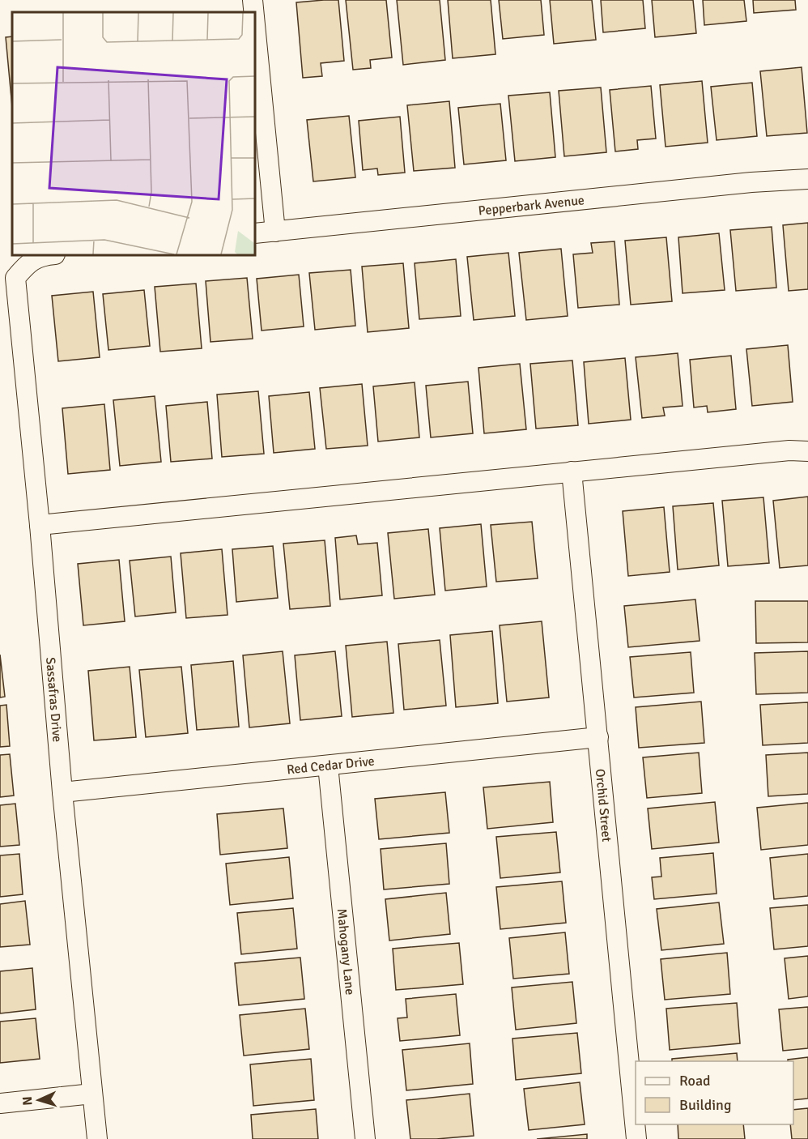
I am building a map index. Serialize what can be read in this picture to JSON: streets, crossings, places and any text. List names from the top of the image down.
{
  "streets": {
    "street": [
      "Pepperbark Avenue",
      "Sassafras Drive",
      "Red Cedar Drive",
      "Orchid Street",
      "Mahogany Lane"
    ]
  },
  "crossings": [
    ["Sassafras Drive", "Red Cedar Drive"],
    ["Red Cedar Drive", "Orchid Street"],
    ["Red Cedar Drive", "Mahogany Lane"]
  ],
  "legend": ["Road", "Building"],
  "north": "left"
}
